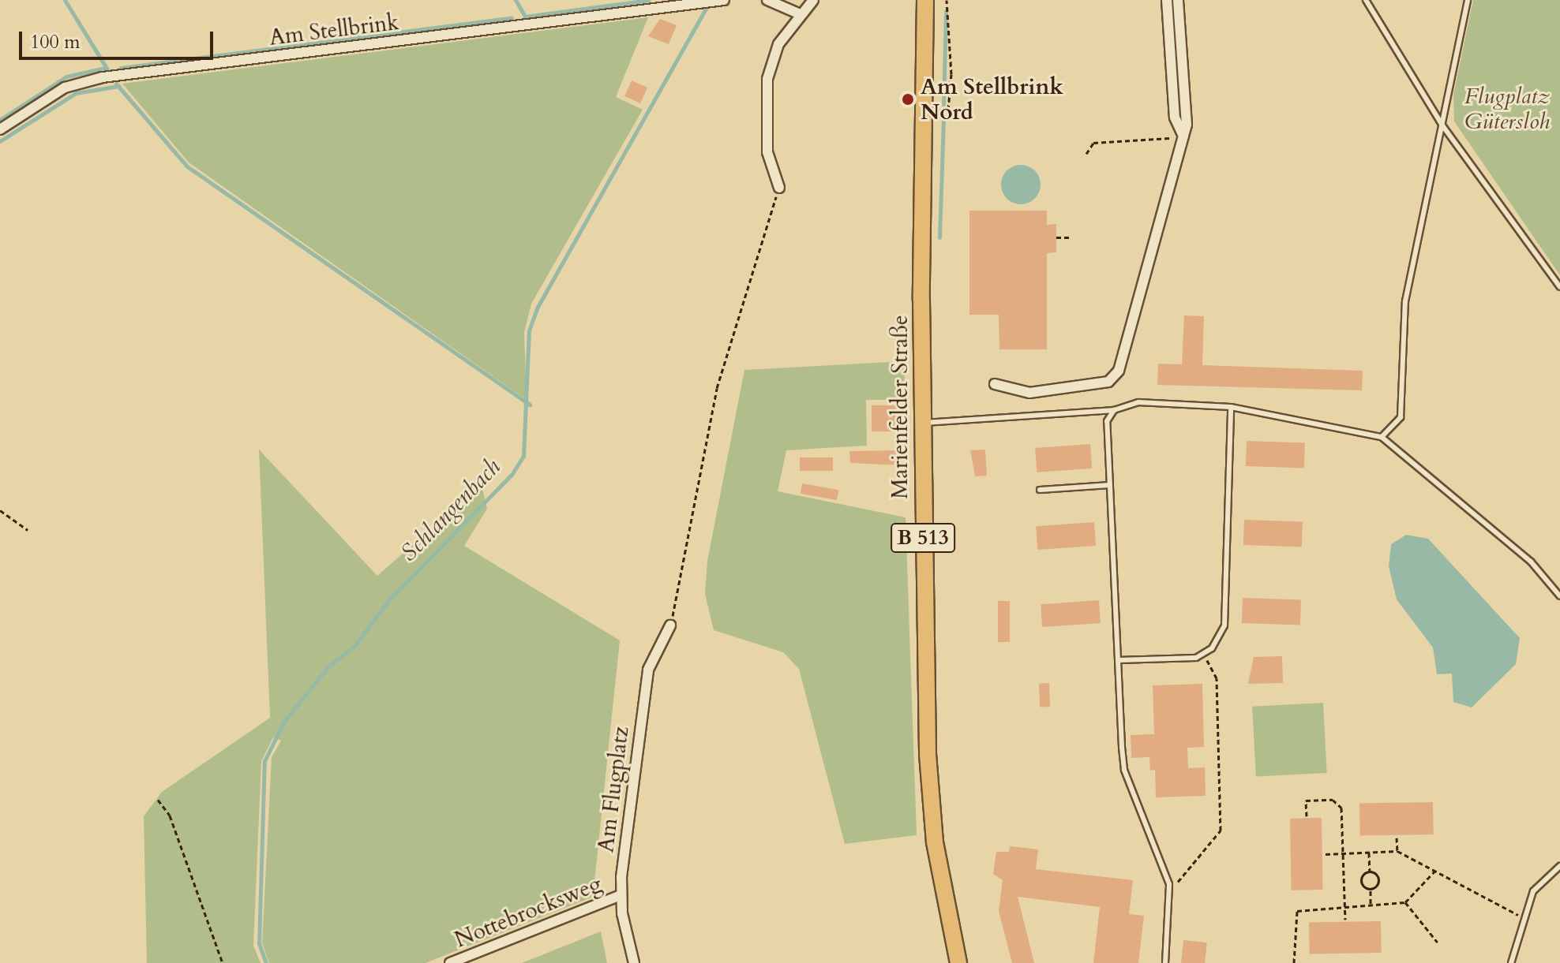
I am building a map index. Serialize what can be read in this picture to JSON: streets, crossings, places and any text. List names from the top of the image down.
{
  "streets": {
    "main road": ["Marienfelder Straße", "B 513"],
    "street": ["Am Stellbrink", "Am Flugplatz", "Nottebrocksweg"]
  },
  "crossings": [
    ["Am Flugplatz", "Nottebrocksweg"]
  ],
  "water": ["Schlangenbach"],
  "parks": ["Flugplatz Gütersloh"],
  "places": ["Am Stellbrink Nord"],
  "scale_bar": "100 m"
}
